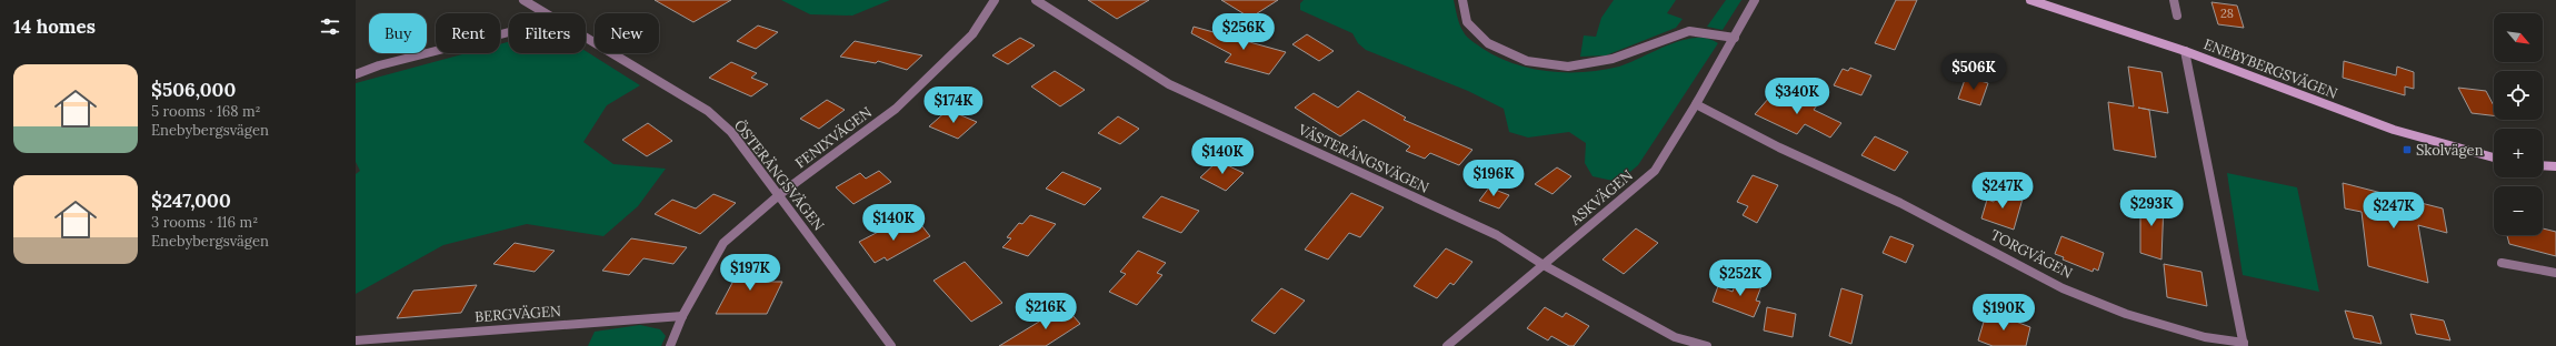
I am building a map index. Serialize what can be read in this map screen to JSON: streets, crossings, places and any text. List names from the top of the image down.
{
  "streets": {
    "main road": ["ENEBYBERGSVÄGEN"],
    "street": [
      "FENIXVÄGEN",
      "VÄSTERÄNGSVÄGEN",
      "ÖSTERÄNGSVÄGEN",
      "ASKVÄGEN",
      "TORGVÄGEN",
      "BERGVÄGEN"
    ]
  },
  "crossings": [
    ["FENIXVÄGEN", "ÖSTERÄNGSVÄGEN"],
    ["FENIXVÄGEN", "BERGVÄGEN"],
    ["VÄSTERÄNGSVÄGEN", "ASKVÄGEN"],
    ["ASKVÄGEN", "TORGVÄGEN"]
  ],
  "places": {
    "transit": ["Skolvägen"]
  },
  "house_numbers": ["28"],
  "north": "bottom right",
  "page": {
    "heading": "14 homes",
    "map_buttons": ["+", "−"],
    "price": [
      "$256K",
      "$506K",
      "$340K",
      "$174K",
      "$140K",
      "$196K",
      "$247K",
      "$293K",
      "$247K",
      "$140K",
      "$197K",
      "$252K",
      "$216K",
      "$190K"
    ],
    "chip": [
      "Buy",
      "Rent",
      "Filters",
      "New"
    ],
    "list": [
      {
        "name": "$506,000",
        "note": "5 rooms · 168 m² · Enebybergsvägen"
      },
      {
        "name": "$247,000",
        "note": "3 rooms · 116 m² · Enebybergsvägen"
      }
    ]
  }
}
